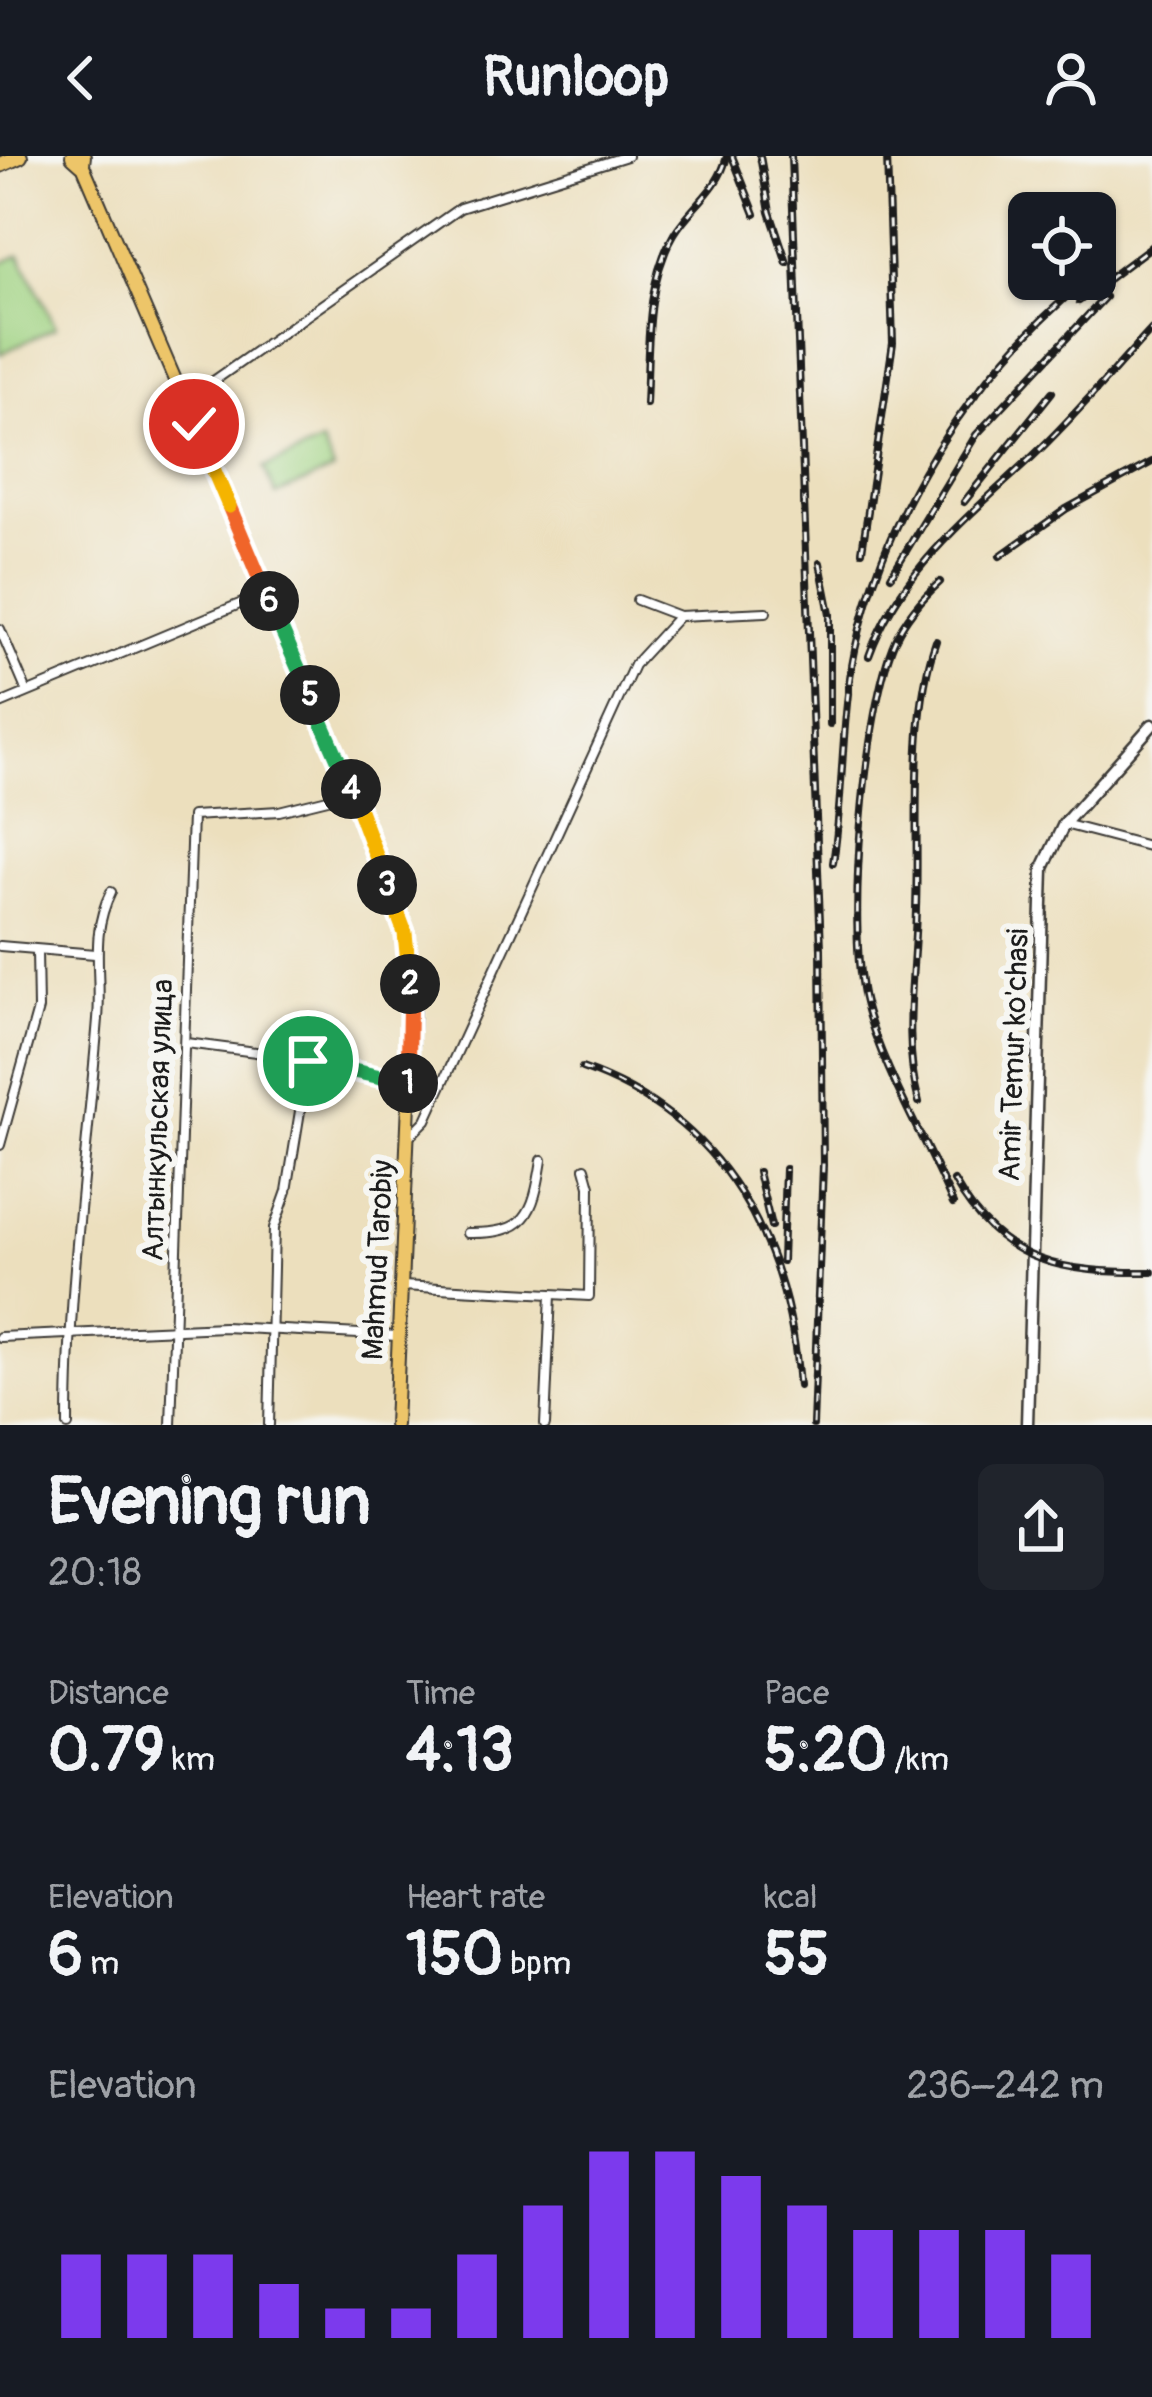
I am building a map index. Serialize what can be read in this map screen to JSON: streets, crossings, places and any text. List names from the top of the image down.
{
  "streets": {
    "main road": ["Mahmud Tarobiy"],
    "street": ["Amir Temur ko'chasi", "Алтынкульская улица"]
  },
  "crossings": [
    ["Алтынкульская улица", "Mahmud Tarobiy"]
  ],
  "page": {
    "header": "Runloop",
    "pins": [
      "6",
      "5",
      "4",
      "3",
      "2",
      "1"
    ],
    "heading": ["Evening run", "20:18"],
    "stats": [
      ["Distance", "0.79 km"],
      ["Time", "4:13"],
      ["Pace", "5:20 /km"],
      ["Elevation", "6 m"],
      ["Heart rate", "150 bpm"],
      ["kcal", "55"]
    ],
    "chart": ["Elevation", "236–242 m"]
  }
}
